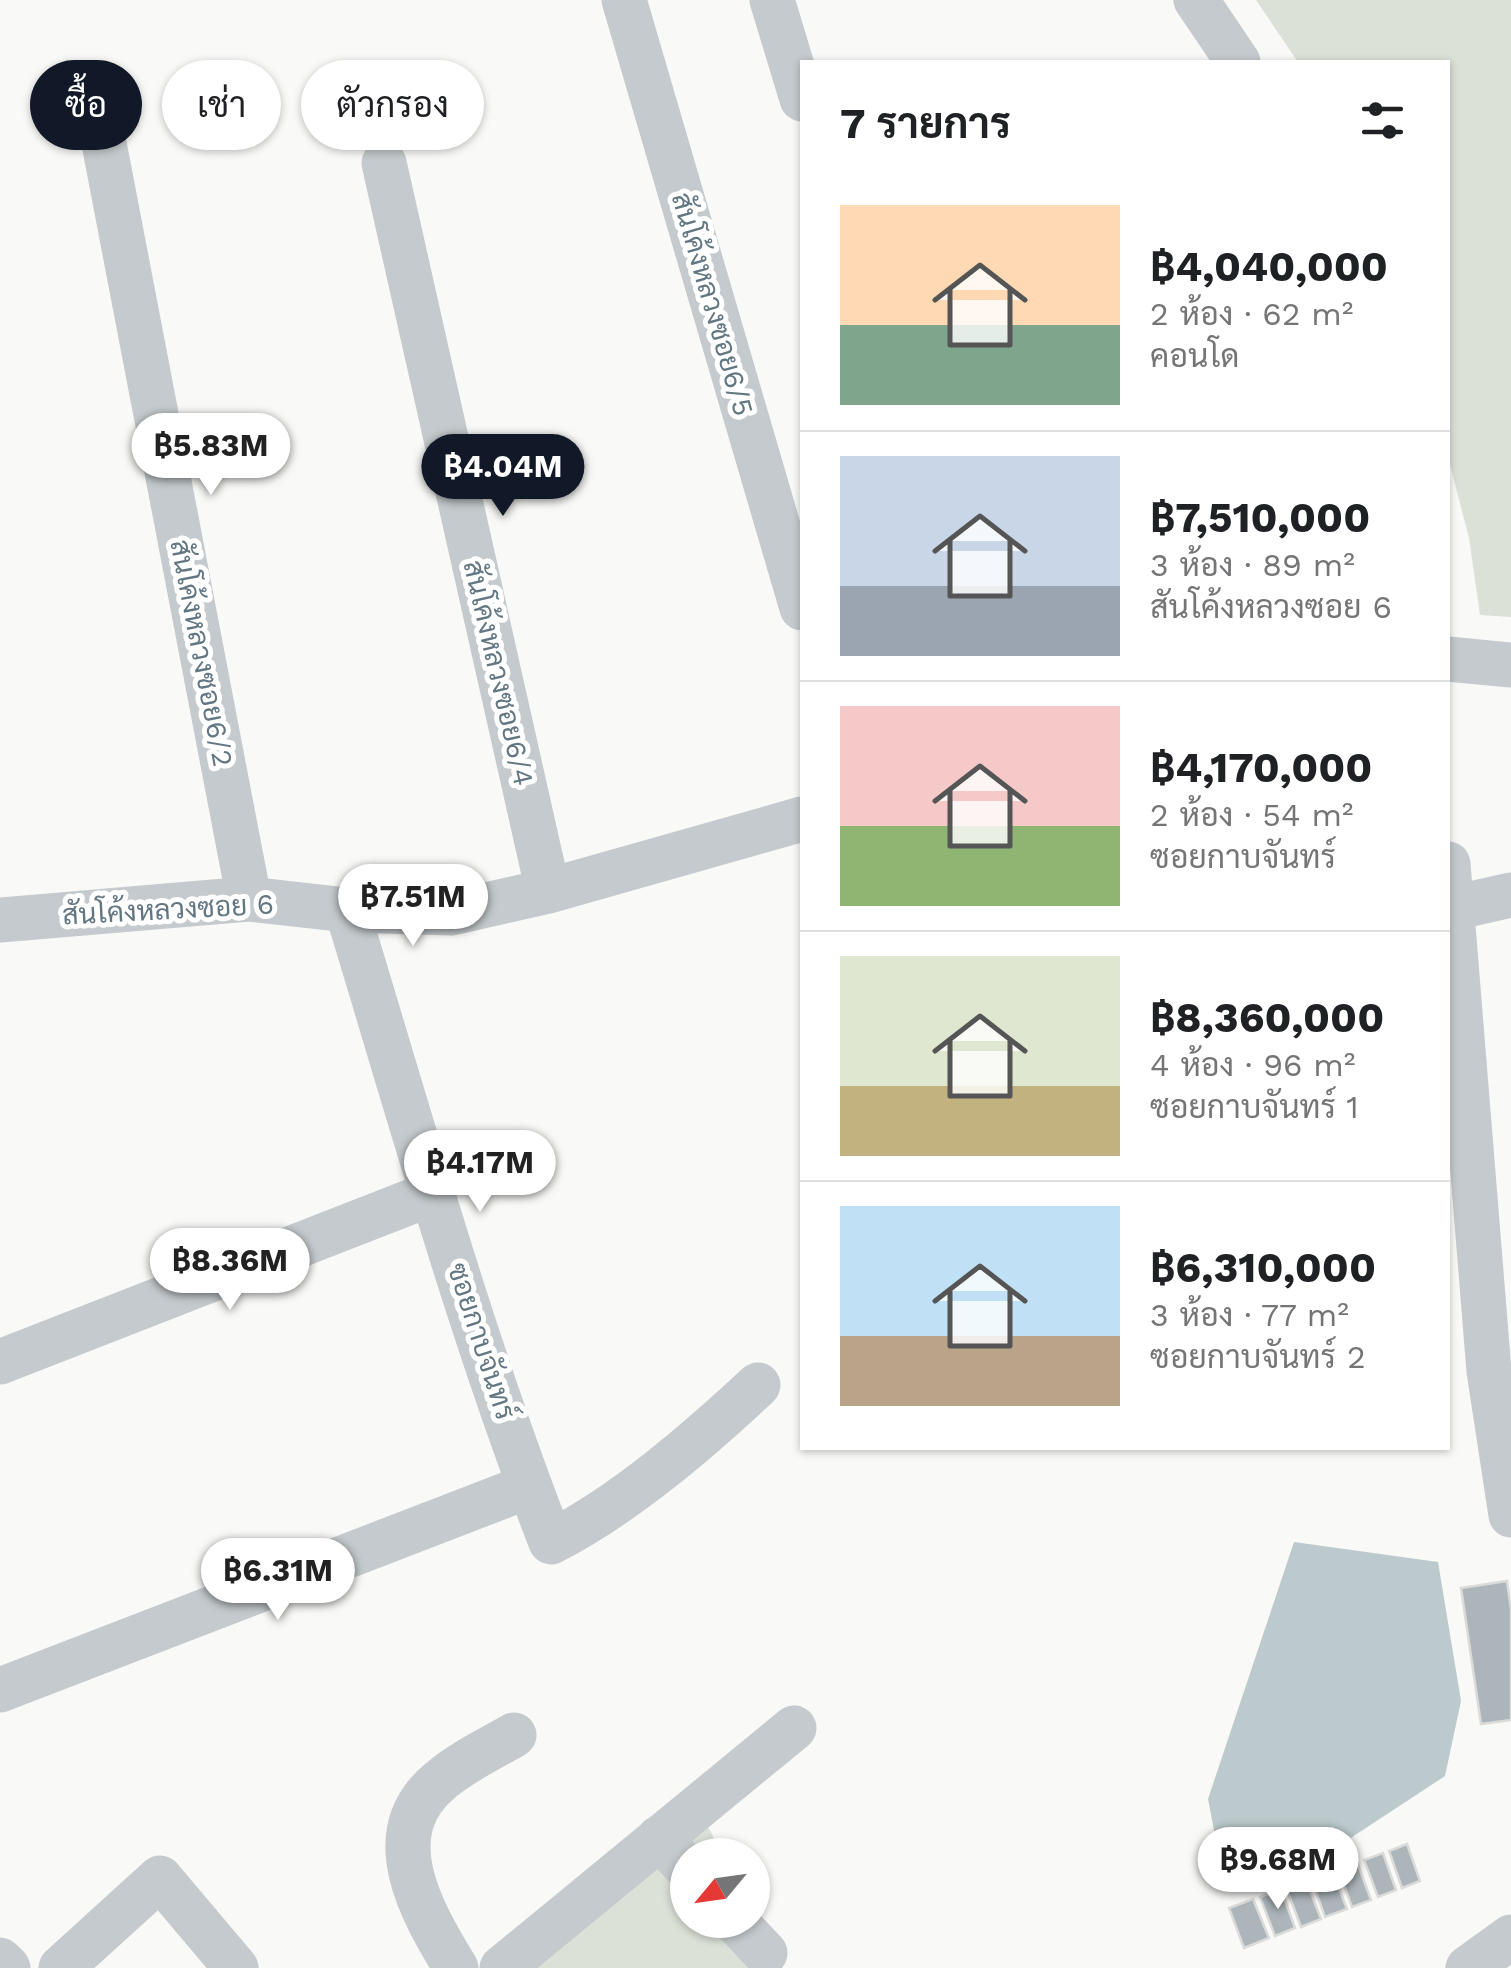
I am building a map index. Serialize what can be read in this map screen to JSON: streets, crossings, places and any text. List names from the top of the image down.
{
  "streets": {
    "street": [
      "สันโค้งหลวงซอย6/5",
      "สันโค้งหลวงซอย6/2",
      "สันโค้งหลวงซอย6/4",
      "สันโค้งหลวงซอย 6",
      "ซอยกาบจันทร์"
    ]
  },
  "crossings": [
    ["สันโค้งหลวงซอย6/2", "สันโค้งหลวงซอย 6"],
    ["สันโค้งหลวงซอย6/4", "สันโค้งหลวงซอย 6"],
    ["สันโค้งหลวงซอย 6", "ซอยกาบจันทร์"]
  ],
  "north": "bottom left",
  "page": {
    "chip": ["ซื้อ", "เช่า", "ตัวกรอง"],
    "heading": "7 รายการ",
    "list": [
      {
        "name": "฿4,040,000",
        "note": "2 ห้อง · 62 m² · คอนโด"
      },
      {
        "name": "฿7,510,000",
        "note": "3 ห้อง · 89 m² · สันโค้งหลวงซอย 6"
      },
      {
        "name": "฿4,170,000",
        "note": "2 ห้อง · 54 m² · ซอยกาบจันทร์"
      },
      {
        "name": "฿8,360,000",
        "note": "4 ห้อง · 96 m² · ซอยกาบจันทร์ 1"
      },
      {
        "name": "฿6,310,000",
        "note": "3 ห้อง · 77 m² · ซอยกาบจันทร์ 2"
      }
    ],
    "price": [
      "฿5.83M",
      "฿4.04M",
      "฿7.51M",
      "฿4.17M",
      "฿8.36M",
      "฿6.31M",
      "฿9.68M"
    ]
  }
}
